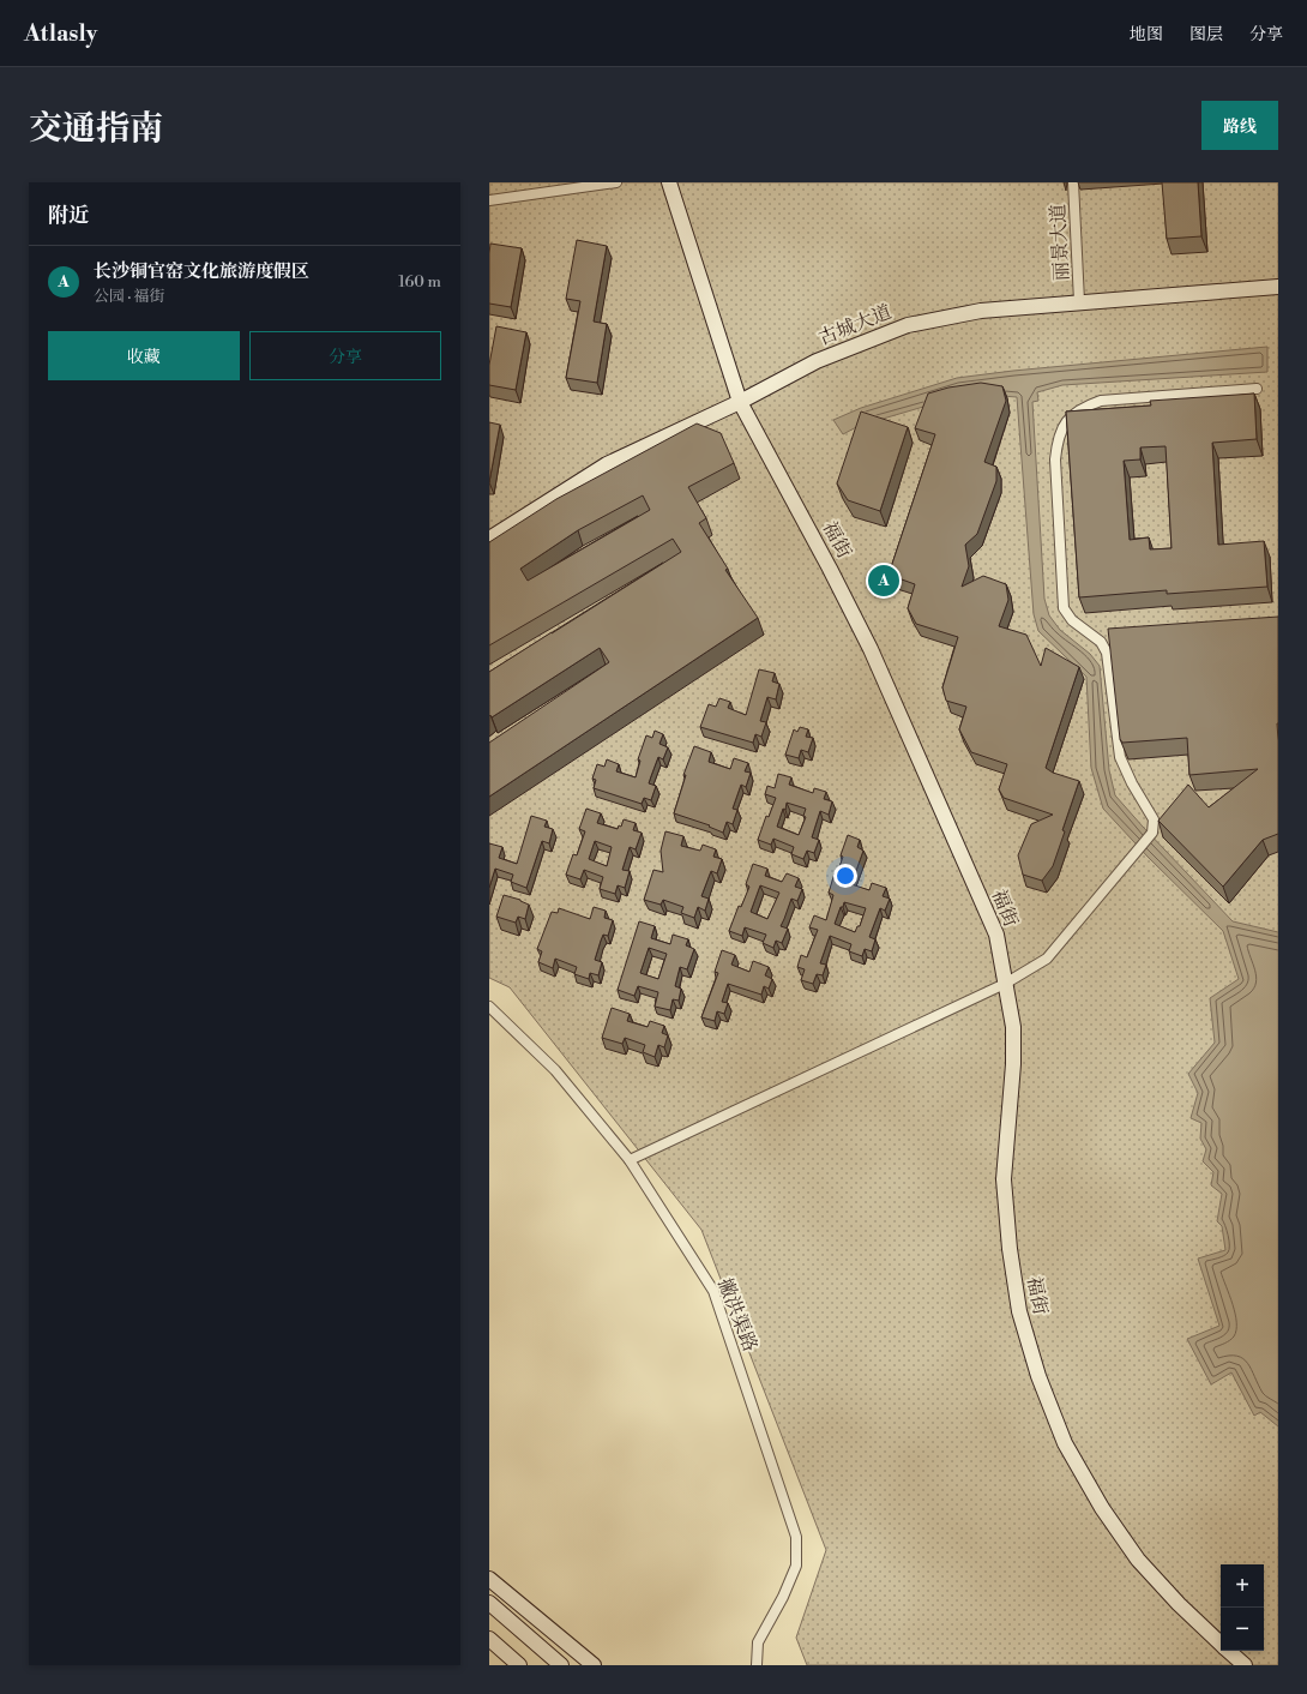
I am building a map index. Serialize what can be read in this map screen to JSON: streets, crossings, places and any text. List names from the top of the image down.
{
  "streets": {
    "street": [
      "丽景大道",
      "古城大道",
      "福街",
      "撇洪渠路"
    ]
  },
  "crossings": [
    ["丽景大道", "古城大道"],
    ["古城大道", "福街"]
  ],
  "page": {
    "header": "Atlasly",
    "nav": ["地图", "图层", "分享"],
    "title": "交通指南",
    "buttons": [
      "路线",
      ["收藏", "分享"]
    ],
    "heading": "附近",
    "list": [
      {
        "mark": "A",
        "name": "长沙铜官窑文化旅游度假区",
        "note": "公园 · 福街",
        "value": "160 m"
      }
    ],
    "pins": "A",
    "map_buttons": ["+", "−"]
  }
}
